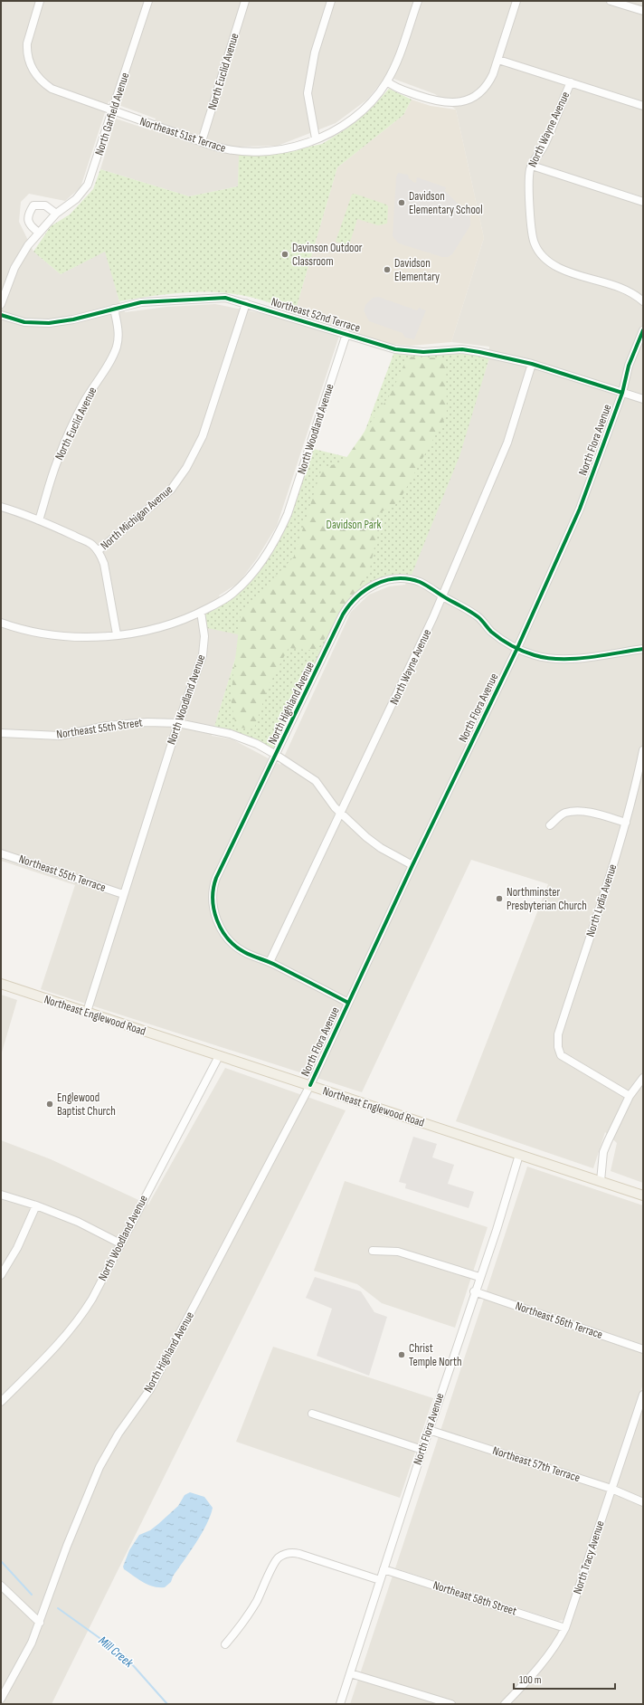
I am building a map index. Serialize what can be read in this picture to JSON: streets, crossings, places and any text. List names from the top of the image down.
{
  "streets": {
    "main road": ["Northeast Englewood Road"],
    "street": [
      "North Euclid Avenue",
      "North Garfield Avenue",
      "North Wayne Avenue",
      "Northeast 51st Terrace",
      "Northeast 52nd Terrace",
      "North Woodland Avenue",
      "North Flora Avenue",
      "North Michigan Avenue",
      "North Highland Avenue",
      "Northeast 55th Street",
      "Northeast 55th Terrace",
      "North Lydia Avenue",
      "Northeast 56th Terrace",
      "Northeast 57th Terrace",
      "North Tracy Avenue",
      "Northeast 58th Street"
    ]
  },
  "crossings": [
    ["North Euclid Avenue", "Northeast 51st Terrace"],
    ["North Euclid Avenue", "Northeast 52nd Terrace"],
    ["North Garfield Avenue", "Northeast 51st Terrace"],
    ["North Wayne Avenue", "Northeast 52nd Terrace"],
    ["North Wayne Avenue", "North Highland Avenue"],
    ["North Wayne Avenue", "Northeast 55th Street"],
    ["Northeast 52nd Terrace", "North Woodland Avenue"],
    ["Northeast 52nd Terrace", "North Flora Avenue"],
    ["Northeast 52nd Terrace", "North Michigan Avenue"],
    ["North Woodland Avenue", "Northeast 55th Street"],
    ["North Woodland Avenue", "Northeast 55th Terrace"],
    ["North Woodland Avenue", "Northeast Englewood Road"],
    ["North Flora Avenue", "North Highland Avenue"],
    ["North Flora Avenue", "Northeast 55th Street"],
    ["North Flora Avenue", "Northeast Englewood Road"],
    ["North Flora Avenue", "Northeast 56th Terrace"],
    ["North Flora Avenue", "Northeast 57th Terrace"],
    ["North Flora Avenue", "Northeast 58th Street"],
    ["North Highland Avenue", "Northeast 55th Street"],
    ["North Highland Avenue", "Northeast Englewood Road"],
    ["Northeast 57th Terrace", "North Tracy Avenue"],
    ["North Tracy Avenue", "Northeast 58th Street"]
  ],
  "water": ["Mill Creek"],
  "parks": ["Davidson Park"],
  "places": [
    "Davidson Elementary School",
    "Davinson Outdoor Classroom",
    "Davidson Elementary",
    "Northminster Presbyterian Church",
    "Englewood Baptist Church",
    "Christ Temple North"
  ],
  "scale_bar": "100 m"
}
